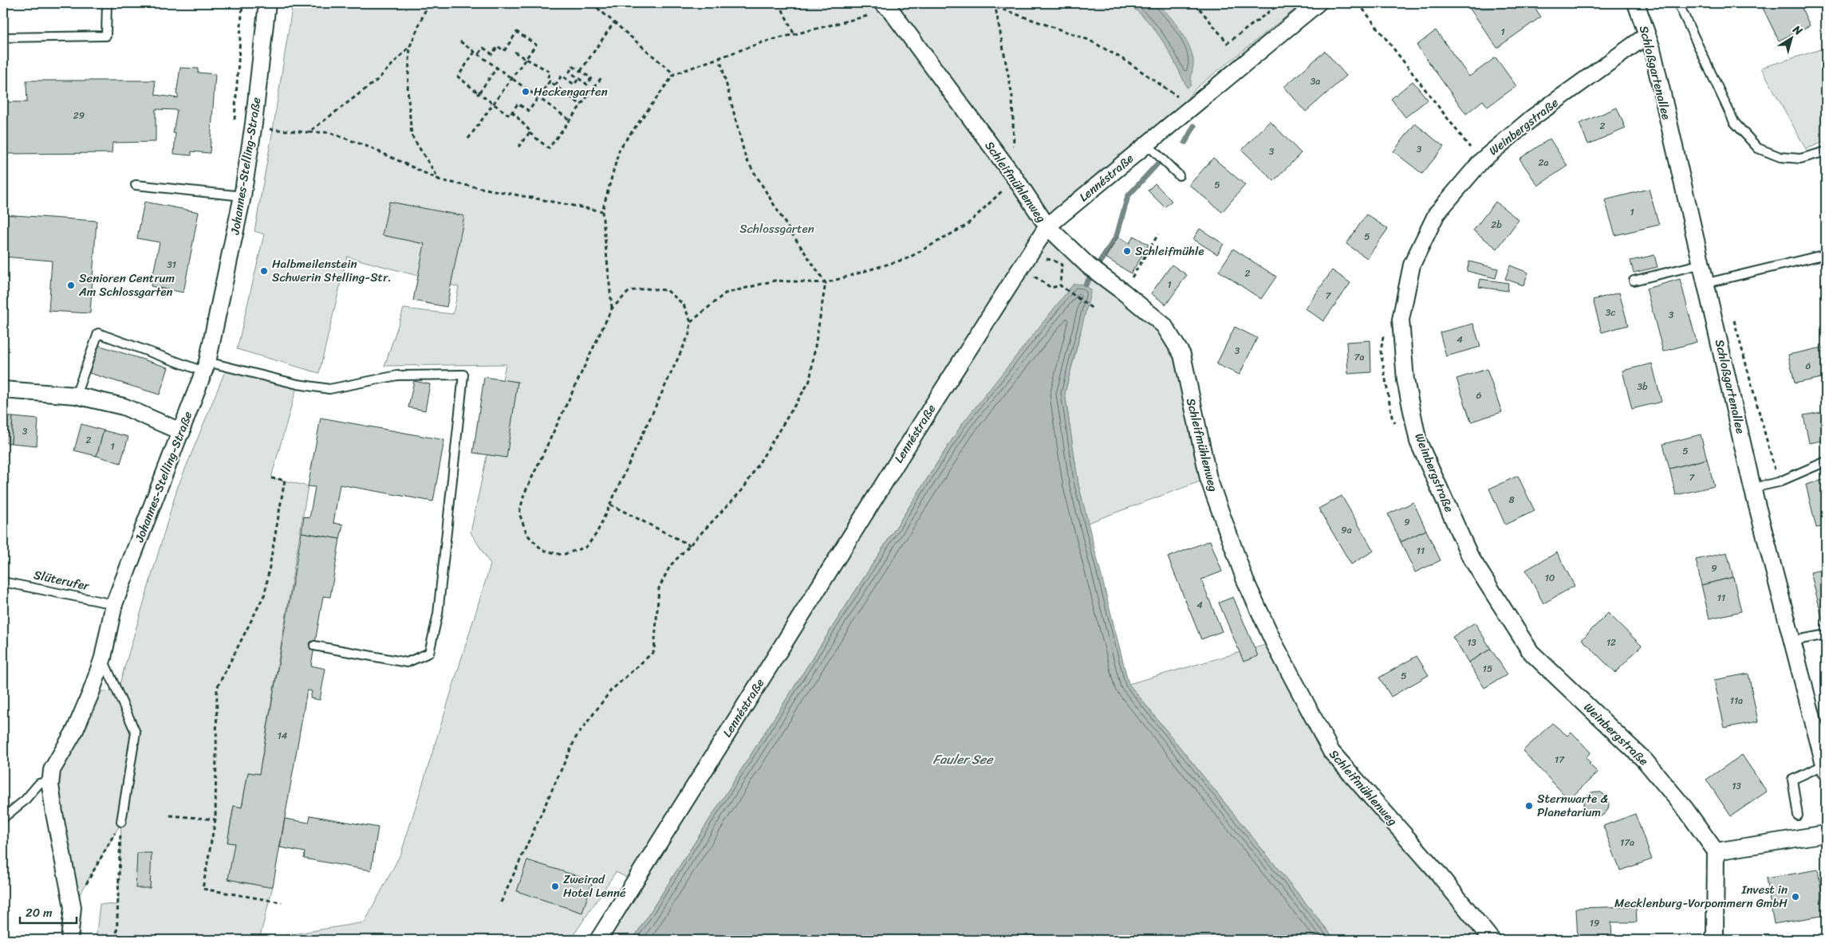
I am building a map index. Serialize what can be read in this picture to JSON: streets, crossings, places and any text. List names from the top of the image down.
{
  "streets": {
    "street": [
      "Schloßgartenallee",
      "Weinbergstraße",
      "Johannes-Stelling-Straße",
      "Lennéstraße",
      "Schleifmühlenweg"
    ],
    "lane": ["Slüterufer"]
  },
  "crossings": [
    ["Schloßgartenallee", "Weinbergstraße"],
    ["Johannes-Stelling-Straße", "Slüterufer"],
    ["Lennéstraße", "Schleifmühlenweg"]
  ],
  "water": ["Fauler See"],
  "parks": ["Schlossgarten"],
  "places": [
    "Heckengarten",
    "Schleifmühle",
    "Halbmeilenstein Schwerin Stelling-Str.",
    "Senioren Centrum Am Schlossgarten",
    "Sternwarte & Planetarium",
    "Zweirad Hotel Lenné",
    "Invest in Mecklenburg-Vorpommern GmbH"
  ],
  "house_numbers": [
    "1",
    "3a",
    "29",
    "2",
    "3",
    "3",
    "2a",
    "5",
    "1",
    "2b",
    "5",
    "31",
    "2",
    "1",
    "7",
    "3c",
    "3",
    "4",
    "3",
    "7a",
    "6",
    "3b",
    "6",
    "3",
    "2",
    "1",
    "5",
    "7",
    "8",
    "9",
    "9a",
    "11",
    "9",
    "10",
    "11",
    "4",
    "13",
    "12",
    "15",
    "5",
    "11a",
    "14",
    "17",
    "13",
    "17a",
    "19"
  ],
  "scale_bar": "20 m",
  "north": "top right"
}
